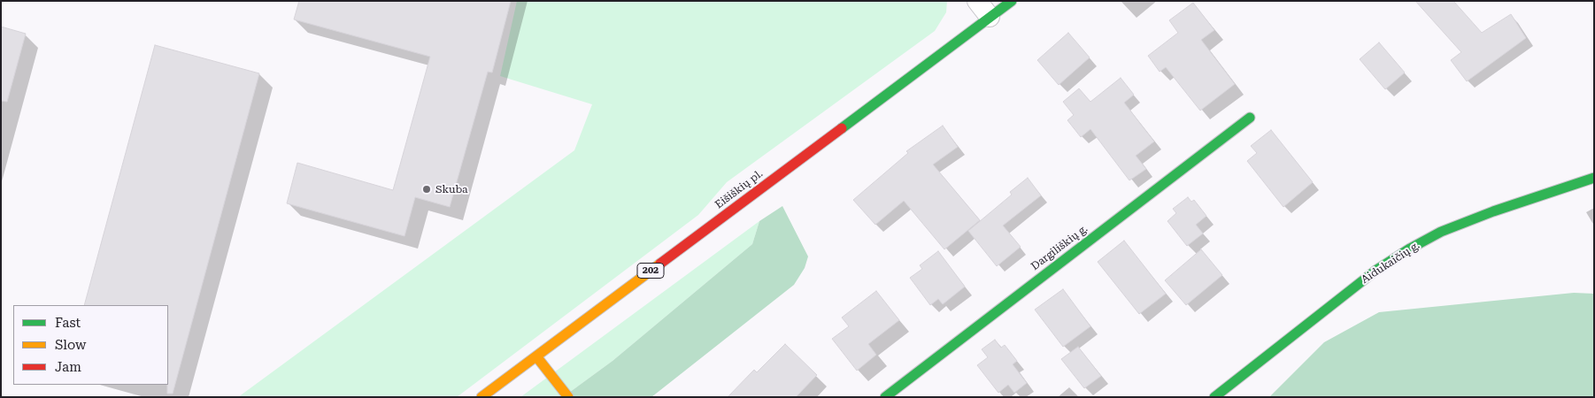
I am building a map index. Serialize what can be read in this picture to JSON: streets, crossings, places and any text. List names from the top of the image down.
{
  "streets": {
    "street": [
      "Eišiškių pl.",
      "Dargiliškių g.",
      "Aidukaičių g.",
      "202"
    ]
  },
  "places": ["Skuba"],
  "legend": ["Fast", "Slow", "Jam"]
}
